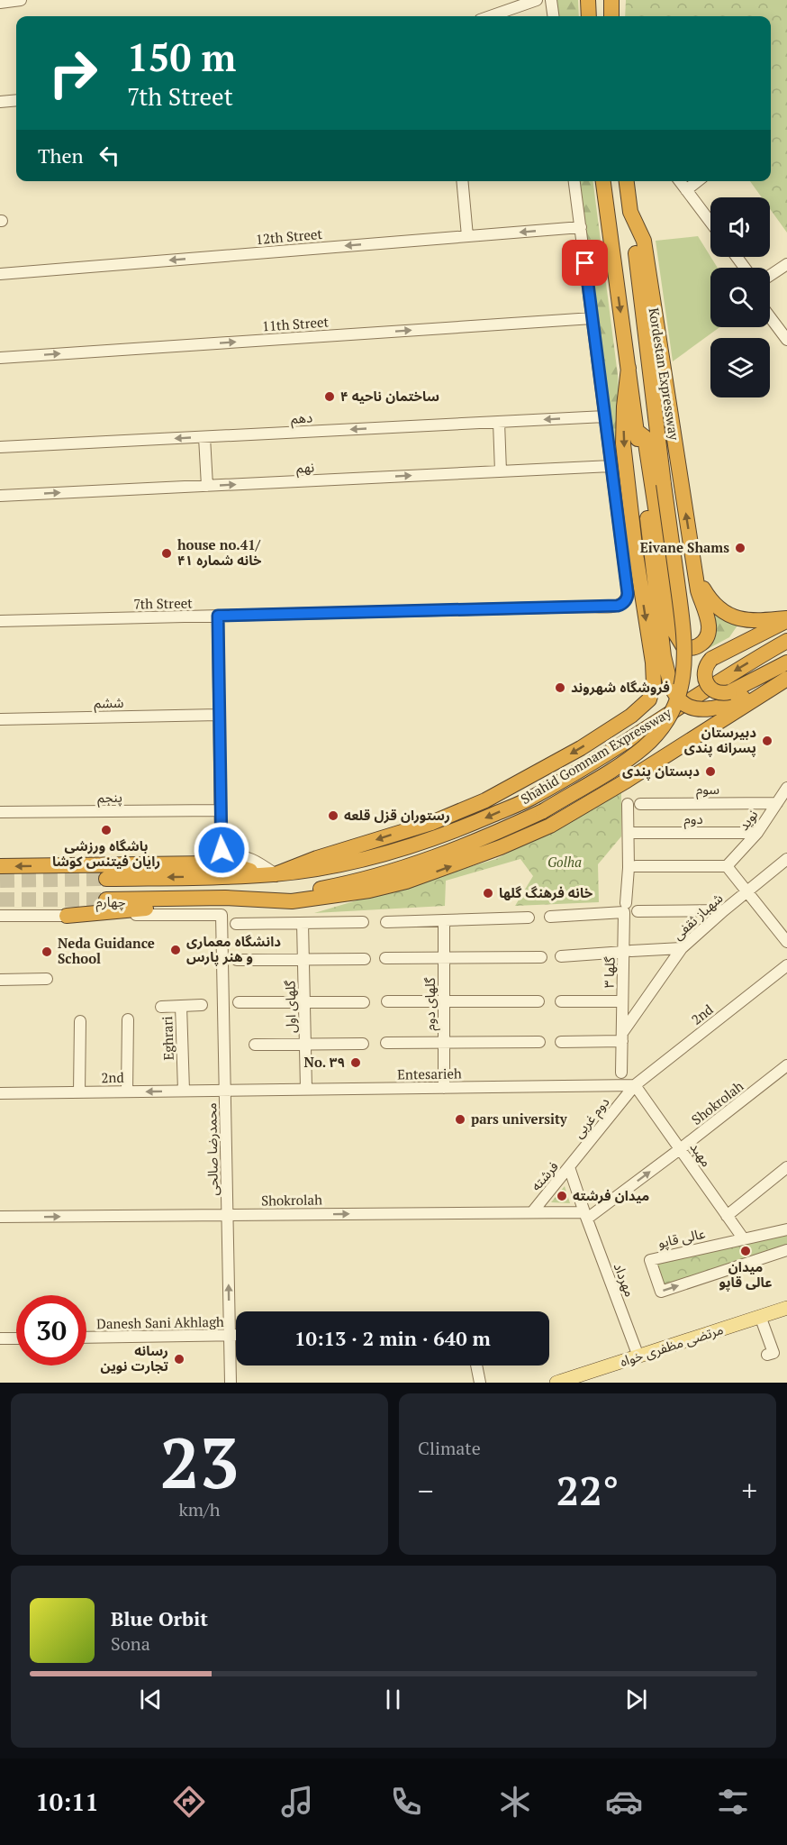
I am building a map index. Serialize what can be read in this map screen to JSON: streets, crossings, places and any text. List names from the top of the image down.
{
  "streets": {
    "highway": ["Kordestan Expressway", "Shahid Gomnam Expressway"],
    "main road": ["مرتضی مظفری خواه"],
    "street": [
      "12th Street",
      "11th Street",
      "دهم",
      "نهم",
      "7th Street",
      "ششم",
      "سوم",
      "پنجم",
      "دوم",
      "نوید",
      "چهارم",
      "شهباز ثقفی",
      "گلها ۳",
      "گلهای دوم",
      "گلهای اول",
      "2nd",
      "Eghrari",
      "Entesarieh",
      "Shokrolah",
      "دوم غربی",
      "محمدرضا صالحی",
      "مهبد",
      "فرشته",
      "عالی قاپو",
      "مهرداد",
      "Danesh Sani Akhlagh"
    ]
  },
  "crossings": [
    ["نهم", "7th Street"],
    ["سوم", "نوید"],
    ["دوم", "نوید"],
    ["دوم", "گلها ۳"],
    ["چهارم", "محمدرضا صالحی"],
    ["شهباز ثقفی", "گلها ۳"],
    ["گلهای دوم", "Entesarieh"],
    ["گلهای اول", "Entesarieh"],
    ["2nd", "Eghrari"],
    ["2nd", "Entesarieh"],
    ["2nd", "دوم غربی"],
    ["2nd", "محمدرضا صالحی"],
    ["2nd", "مهبد"],
    ["Entesarieh", "دوم غربی"],
    ["Entesarieh", "محمدرضا صالحی"],
    ["Entesarieh", "مهبد"],
    ["Shokrolah", "محمدرضا صالحی"],
    ["Shokrolah", "مهبد"],
    ["Shokrolah", "فرشته"],
    ["Shokrolah", "مهرداد"],
    ["دوم غربی", "مهبد"],
    ["دوم غربی", "فرشته"],
    ["محمدرضا صالحی", "Danesh Sani Akhlagh"],
    ["مهبد", "عالی قاپو"],
    ["فرشته", "مهرداد"],
    ["مهرداد", "مرتضی مظفری خواه"]
  ],
  "one_way": [
    "12th Street",
    "11th Street",
    "دهم",
    "نهم",
    "Shokrolah"
  ],
  "parks": ["Golha"],
  "places": [
    "ساختمان ناحیه ۴",
    "Eivane Shams",
    "house no.41/ خانه شماره ۴۱",
    "فروشگاه شهروند",
    "دبیرستان پسرانه پندی",
    "دبستان پندی",
    "رستوران قزل قلعه",
    "باشگاه ورزشی رایان فیتنس کوشا",
    "خانه فرهنگ گلها",
    "دانشگاه معماری و هنر پارس",
    "Neda Guidance School",
    "No. ۳۹",
    "pars university",
    "میدان فرشته",
    "میدان عالی قاپو",
    "رسانه تجارت نوین"
  ],
  "page": {
    "turn": ["150 m", "7th Street"],
    "then": "Then",
    "limit": "30",
    "trip": "10:13 · 2 min · 640 m",
    "tile": [
      ["23", "km/h"],
      "Climate"
    ],
    "heat": ["−", "22°", "+"],
    "song": ["Blue Orbit", "Sona"],
    "tabs": "10:11"
  }
}
